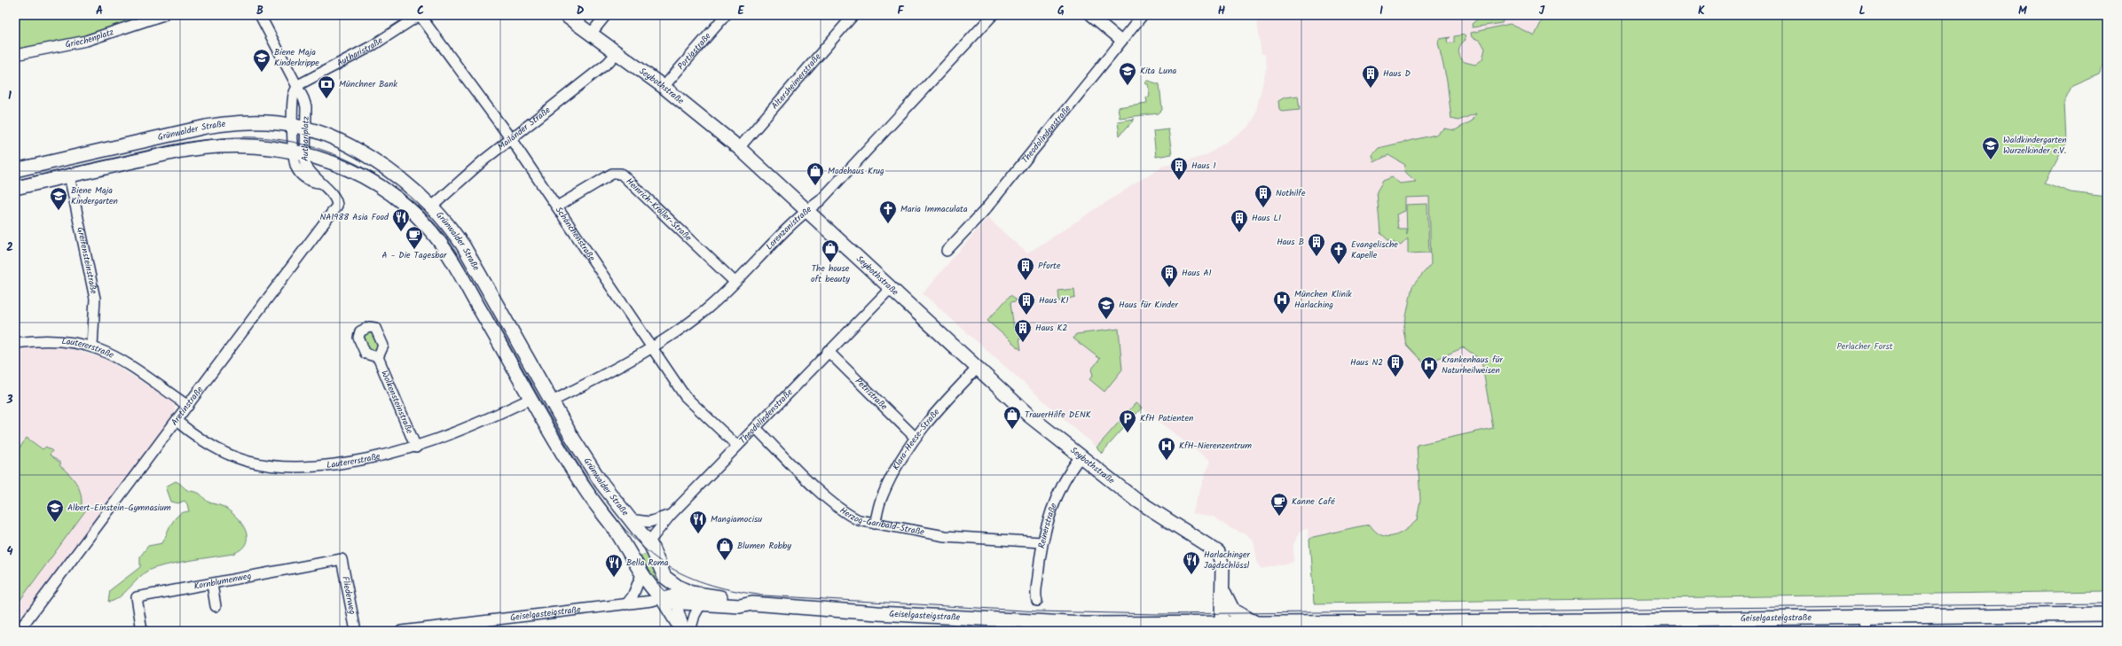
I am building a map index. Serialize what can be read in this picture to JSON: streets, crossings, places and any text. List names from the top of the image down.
{
  "streets": {
    "main road": ["Seybothstraße", "Grünwalder Straße", "Geiselgasteigstraße"],
    "street": [
      "Griechenplatz",
      "Portiastraße",
      "Autharistraße",
      "Altersheimerstraße",
      "Mailänder Straße",
      "Theodolindenstraße",
      "Authariplatz",
      "Heinrich-Kröller-Straße",
      "Lorenzonistraße",
      "Schönchenstraße",
      "Greifensteinstraße",
      "Lautererstraße",
      "Petristraße",
      "Wolkensteinstraße",
      "Aretinstraße",
      "Klara-Heese-Straße",
      "Herzog-Garibald-Straße",
      "Reinerstraße",
      "Kornblumenweg",
      "Fliederweg"
    ]
  },
  "crossings": [
    ["Portiastraße", "Seybothstraße"],
    ["Autharistraße", "Authariplatz"],
    ["Autharistraße", "Schönchenstraße"],
    ["Altersheimerstraße", "Seybothstraße"],
    ["Seybothstraße", "Mailänder Straße"],
    ["Seybothstraße", "Theodolindenstraße"],
    ["Seybothstraße", "Lorenzonistraße"],
    ["Seybothstraße", "Klara-Heese-Straße"],
    ["Seybothstraße", "Reinerstraße"],
    ["Mailänder Straße", "Grünwalder Straße"],
    ["Mailänder Straße", "Schönchenstraße"],
    ["Grünwalder Straße", "Theodolindenstraße"],
    ["Grünwalder Straße", "Authariplatz"],
    ["Grünwalder Straße", "Lorenzonistraße"],
    ["Grünwalder Straße", "Greifensteinstraße"],
    ["Grünwalder Straße", "Lautererstraße"],
    ["Grünwalder Straße", "Geiselgasteigstraße"],
    ["Theodolindenstraße", "Schönchenstraße"],
    ["Theodolindenstraße", "Petristraße"],
    ["Theodolindenstraße", "Herzog-Garibald-Straße"],
    ["Authariplatz", "Aretinstraße"],
    ["Heinrich-Kröller-Straße", "Lorenzonistraße"],
    ["Heinrich-Kröller-Straße", "Schönchenstraße"],
    ["Lorenzonistraße", "Schönchenstraße"],
    ["Greifensteinstraße", "Lautererstraße"],
    ["Lautererstraße", "Wolkensteinstraße"],
    ["Lautererstraße", "Aretinstraße"],
    ["Petristraße", "Klara-Heese-Straße"],
    ["Klara-Heese-Straße", "Herzog-Garibald-Straße"],
    ["Herzog-Garibald-Straße", "Reinerstraße"],
    ["Kornblumenweg", "Fliederweg"]
  ],
  "parks": ["Perlacher Forst"],
  "places": {
    "school or university": [
      "Biene Maja Kinderkrippe",
      "Kita Luna",
      "Waldkindergarten Wurzelkinder e.V.",
      "Biene Maja Kindergarten",
      "Haus für Kinder",
      "Albert-Einstein-Gymnasium"
    ],
    "building": [
      "Haus D",
      "Haus I",
      "Nothilfe",
      "Haus L1",
      "Haus B",
      "Pforte",
      "Haus A1",
      "Haus K1",
      "Haus K2",
      "Haus N2"
    ],
    "bank": ["Münchner Bank"],
    "shop": [
      "Modehaus Krug",
      "The house oft beauty",
      "TrauerHilfe DENK",
      "Blumen Robby"
    ],
    "church": ["Maria Immaculata", "Evangelische Kapelle"],
    "restaurant": [
      "NA1988 Asia Food",
      "Mangiamocisu",
      "Harlachinger Jagdschlössl",
      "Bella Roma"
    ],
    "cafe": ["A - Die Tagesbar", "Kanne Café"],
    "hospital": ["München Klinik Harlaching", "Krankenhaus für Naturheilweisen", "KfH-Nierenzentrum"],
    "parking": ["KfH Patienten"]
  },
  "grid": {
    "columns": [
      "A",
      "B",
      "C",
      "D",
      "E",
      "F",
      "G",
      "H",
      "I",
      "J",
      "K",
      "L",
      "M"
    ],
    "rows": [
      "1",
      "2",
      "3",
      "4"
    ]
  }
}
